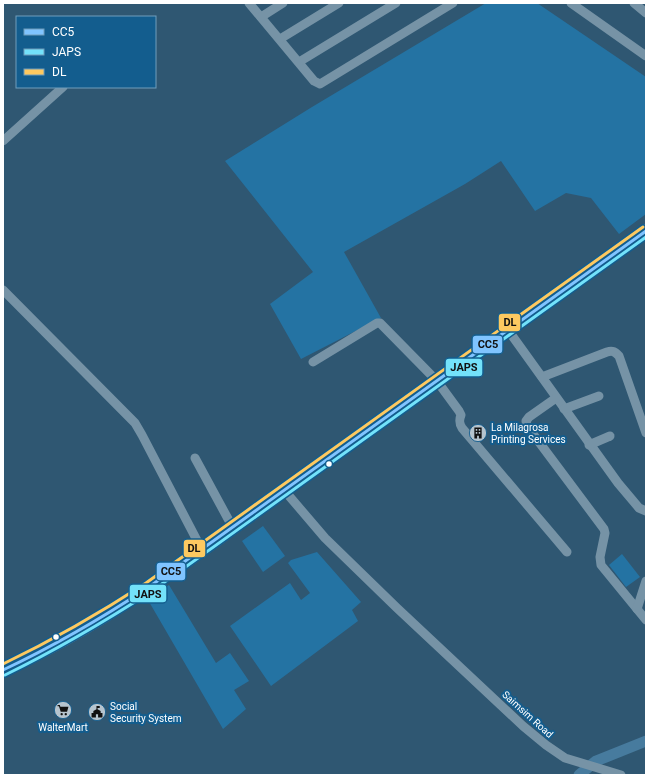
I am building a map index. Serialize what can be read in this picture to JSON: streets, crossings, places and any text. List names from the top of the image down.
{
  "streets": {
    "street": ["Saimsim Road"]
  },
  "places": {
    "building": ["La Milagrosa Printing Services"],
    "supermarket": ["WalterMart"],
    "public building": ["Social Security System"]
  },
  "lines": ["transit line DL", "transit line CC5", "transit line JAPS"],
  "legend": ["CC5", "JAPS", "DL"]
}
